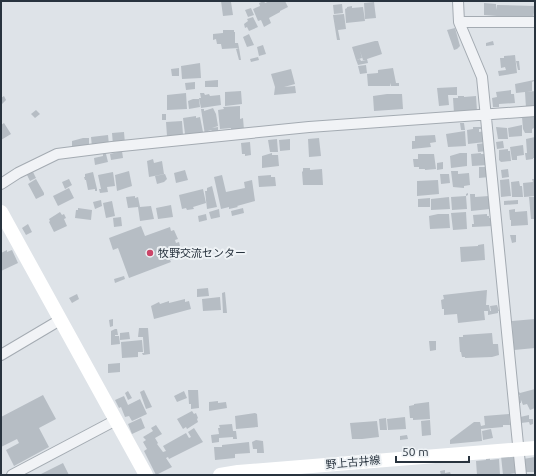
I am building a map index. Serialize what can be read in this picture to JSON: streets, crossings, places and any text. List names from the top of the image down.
{
  "streets": {
    "main road": ["野上古井線"]
  },
  "places": ["牧野交流センター"],
  "scale_bar": "50 m"
}
